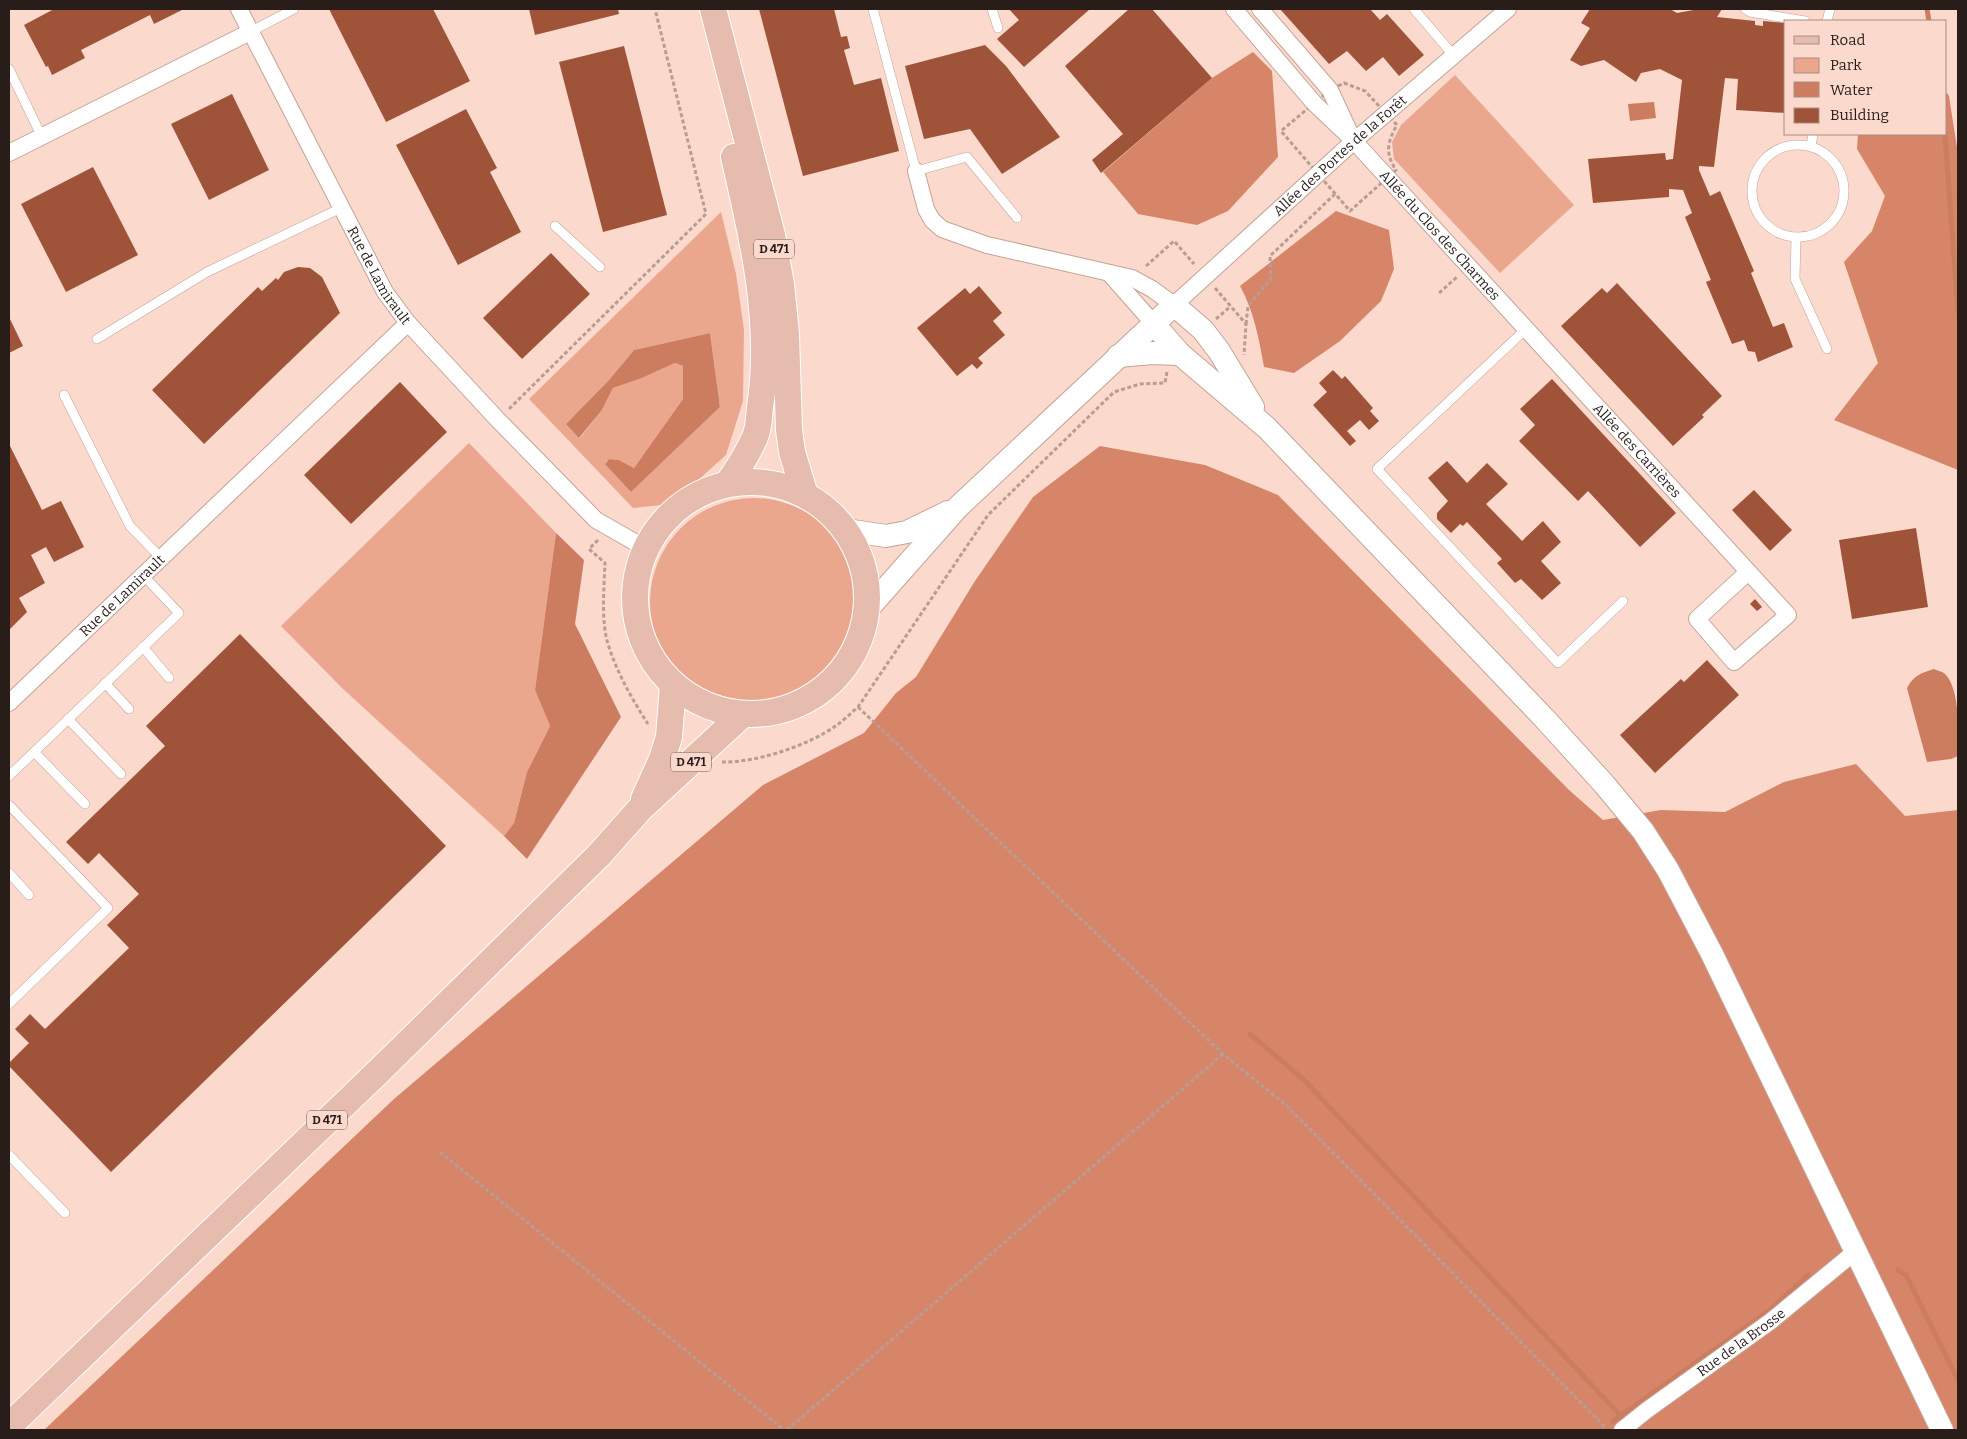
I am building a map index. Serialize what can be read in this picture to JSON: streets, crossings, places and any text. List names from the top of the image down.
{
  "streets": {
    "main road": ["D 471"],
    "street": [
      "Allée des Portes de la Forêt",
      "Allée du Clos des Charmes",
      "Rue de Lamirault",
      "Allée des Carrières",
      "Rue de la Brosse"
    ]
  },
  "crossings": [
    ["Allée des Portes de la Forêt", "Allée du Clos des Charmes"],
    ["Allée du Clos des Charmes", "Allée des Carrières"]
  ],
  "legend": [
    "Road",
    "Park",
    "Water",
    "Building"
  ]
}
